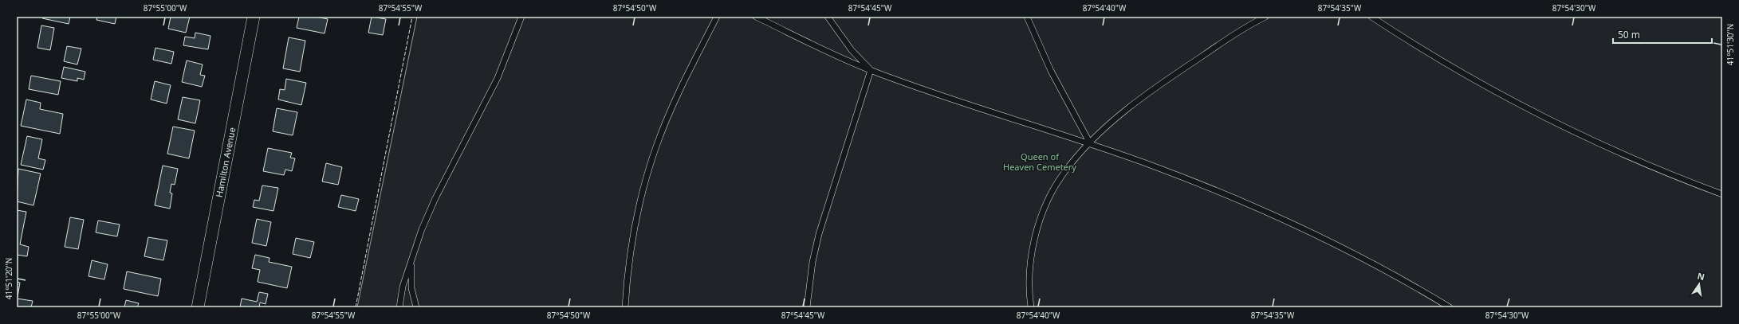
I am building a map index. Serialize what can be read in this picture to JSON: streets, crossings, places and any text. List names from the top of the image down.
{
  "streets": {
    "street": ["Hamilton Avenue"]
  },
  "parks": ["Queen of Heaven Cemetery"],
  "scale_bar": "50 m",
  "north": "top",
  "coordinates": [
    "87°55'00\"W",
    "87°54'55\"W",
    "87°54'50\"W",
    "87°54'45\"W",
    "87°54'40\"W",
    "87°54'35\"W",
    "87°54'30\"W",
    "41°51'30\"N",
    "41°51'20\"N"
  ]
}
